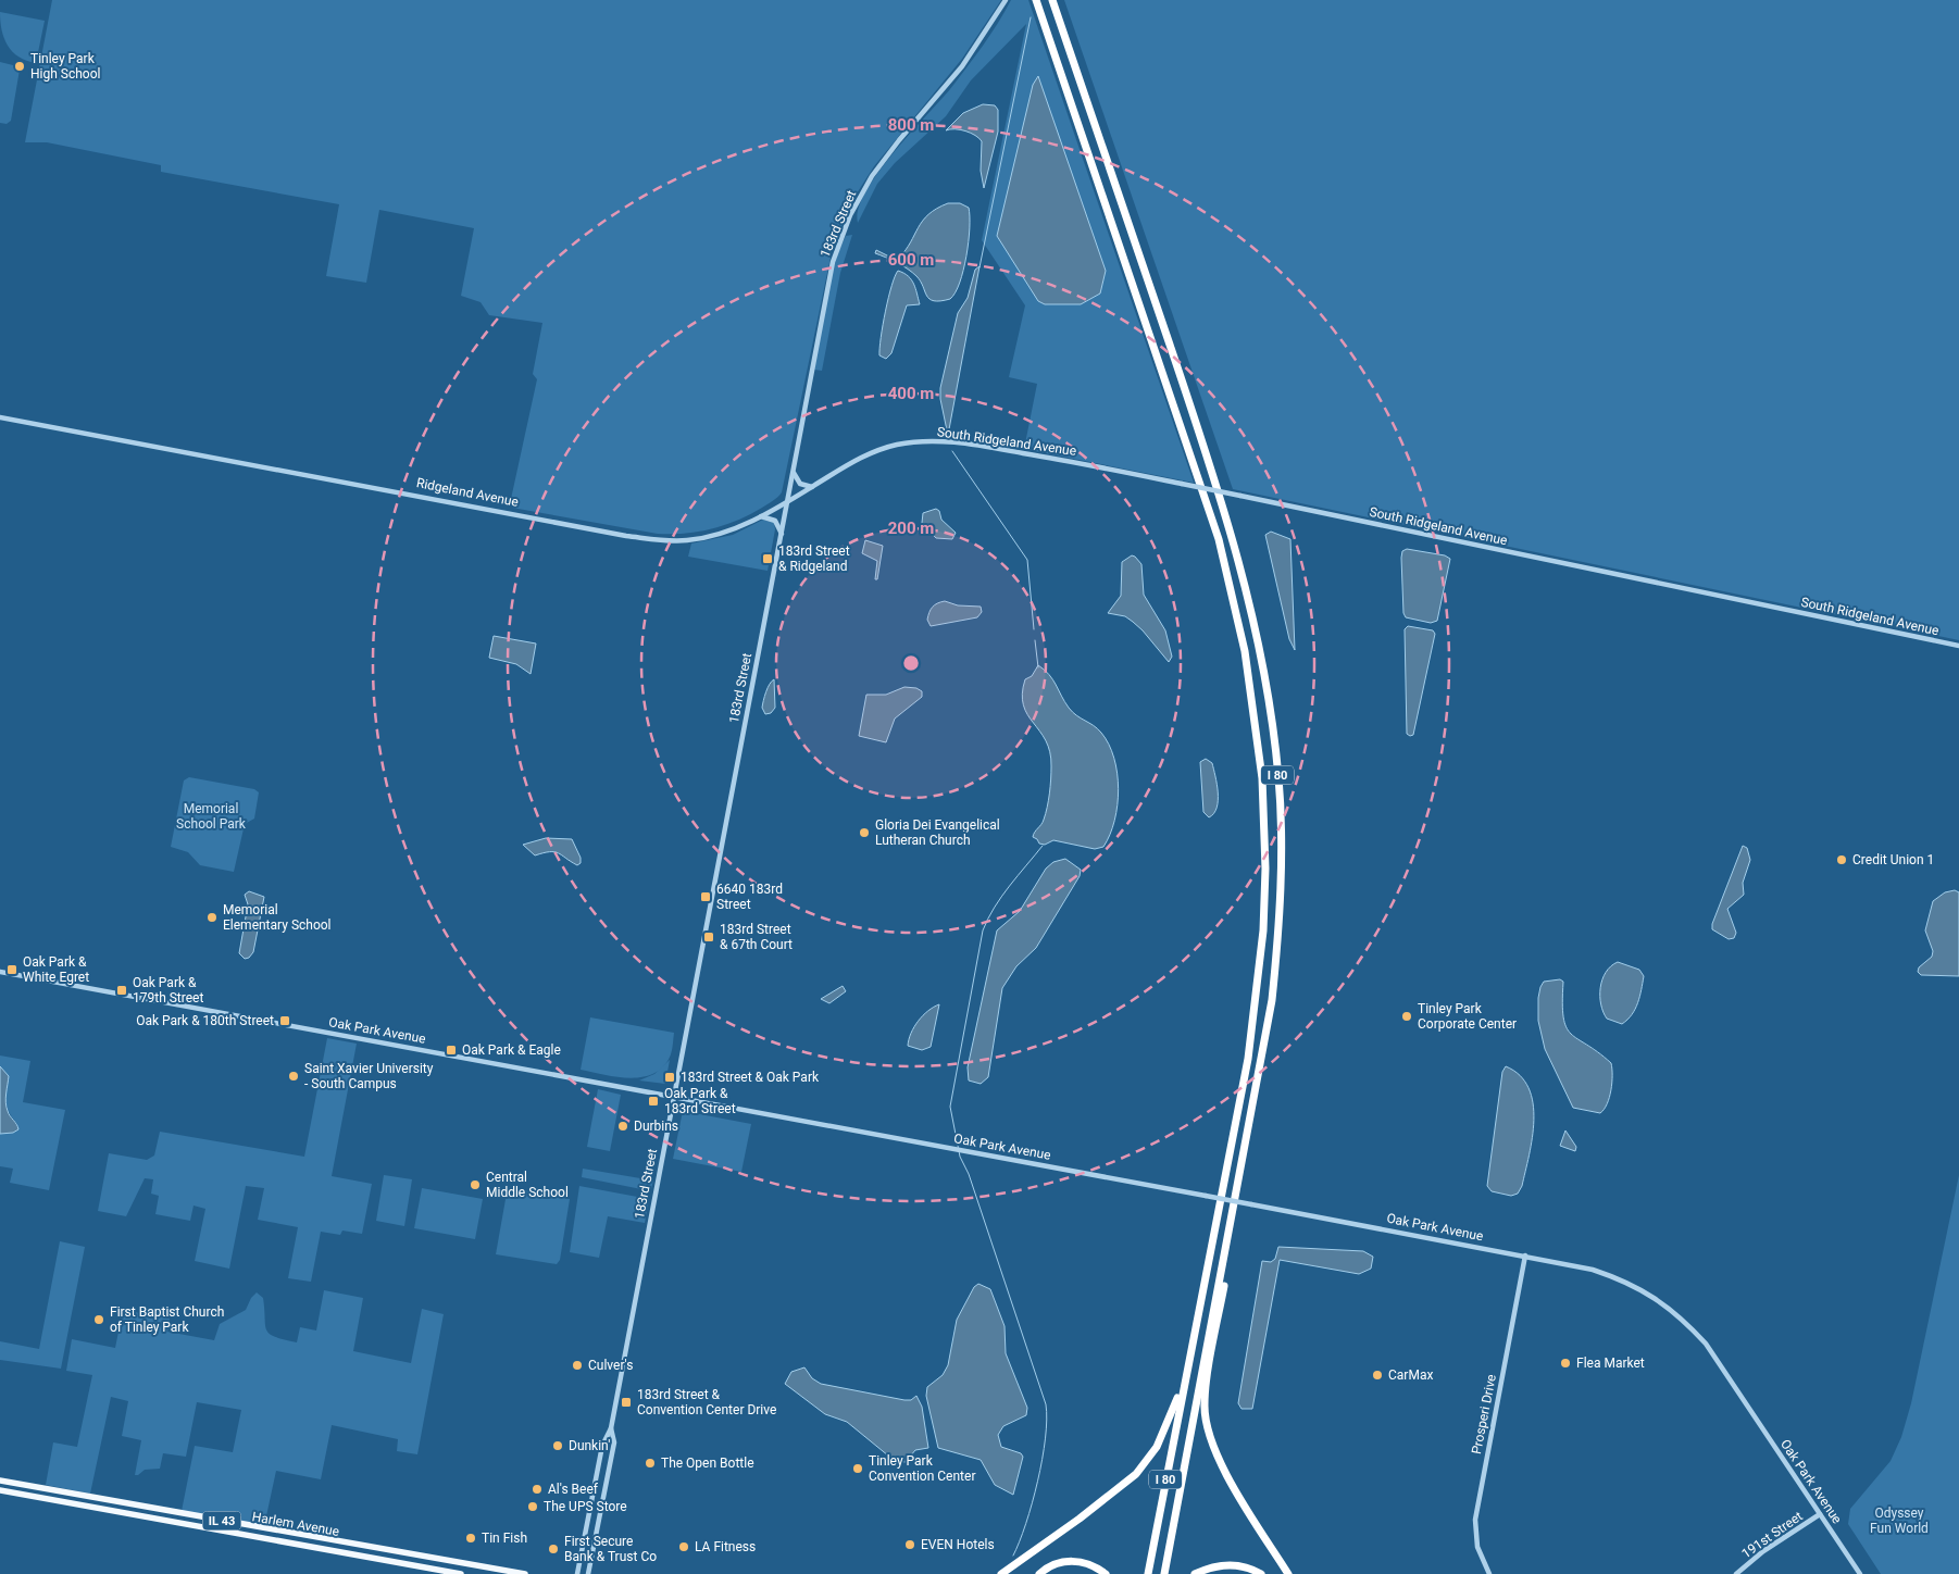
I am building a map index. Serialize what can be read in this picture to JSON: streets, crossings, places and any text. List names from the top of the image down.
{
  "streets": {
    "highway": ["I 80"],
    "main road": ["IL 43", "Harlem Avenue"],
    "street": [
      "183rd Street",
      "South Ridgeland Avenue",
      "Ridgeland Avenue",
      "Oak Park Avenue",
      "Prosperi Drive",
      "191st Street"
    ]
  },
  "crossings": [
    ["183rd Street", "Ridgeland Avenue"],
    ["183rd Street", "Oak Park Avenue"],
    ["South Ridgeland Avenue", "Ridgeland Avenue"],
    ["Oak Park Avenue", "Prosperi Drive"],
    ["Oak Park Avenue", "191st Street"]
  ],
  "parks": ["Memorial School Park", "Odyssey Fun World"],
  "places": {
    "other": [
      "Tinley Park High School",
      "Gloria Dei Evangelical Lutheran Church",
      "Credit Union 1",
      "Memorial Elementary School",
      "Tinley Park Corporate Center",
      "Saint Xavier University - South Campus",
      "Durbins",
      "Central Middle School",
      "First Baptist Church of Tinley Park",
      "Flea Market",
      "Culver's",
      "CarMax",
      "Dunkin'",
      "The Open Bottle",
      "Tinley Park Convention Center",
      "Al's Beef",
      "The UPS Store",
      "Tin Fish",
      "EVEN Hotels",
      "LA Fitness",
      "First Secure Bank & Trust Co"
    ],
    "transit": [
      "183rd Street & Ridgeland",
      "6640 183rd Street",
      "183rd Street & 67th Court",
      "Oak Park & White Egret",
      "Oak Park & 179th Street",
      "Oak Park & 180th Street",
      "Oak Park & Eagle",
      "183rd Street & Oak Park",
      "Oak Park & 183rd Street",
      "183rd Street & Convention Center Drive"
    ]
  },
  "rings": [
    "800 m",
    "600 m",
    "400 m",
    "200 m"
  ]
}
